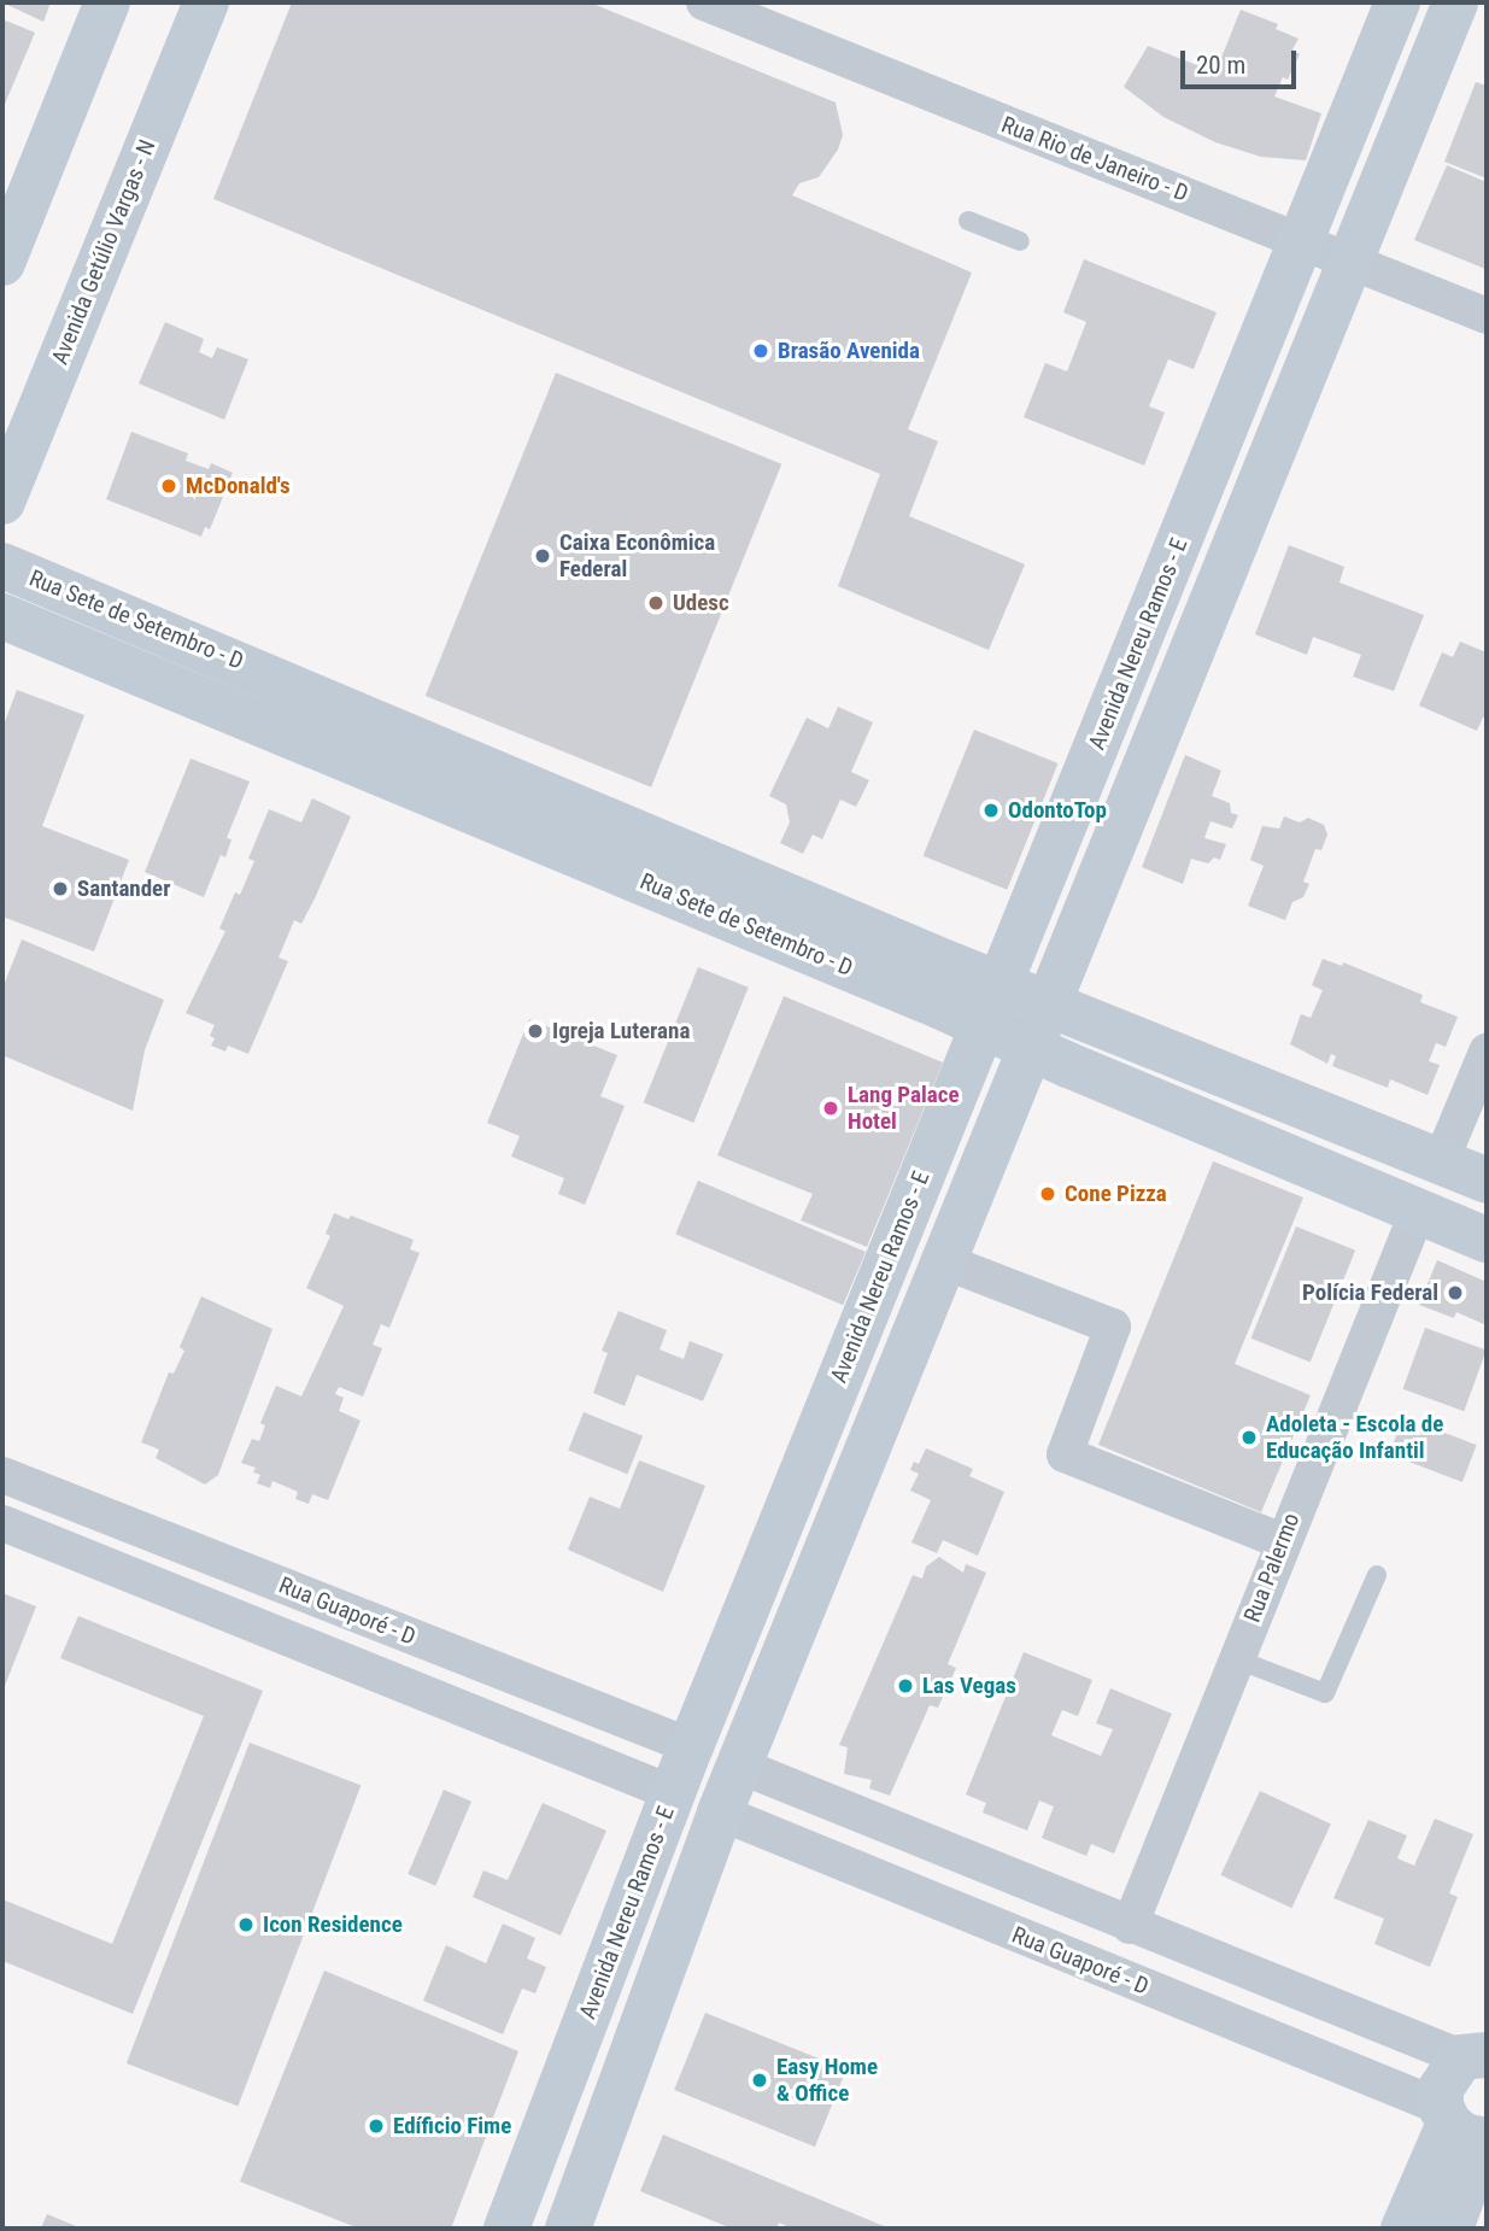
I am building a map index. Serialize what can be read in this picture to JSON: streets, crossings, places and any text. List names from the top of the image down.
{
  "streets": {
    "street": [
      "Rua Rio de Janeiro - D",
      "Avenida Getúlio Vargas - N",
      "Rua Sete de Setembro - D",
      "Avenida Nereu Ramos - E",
      "Rua Palermo",
      "Rua Guaporé - D"
    ]
  },
  "crossings": [
    ["Rua Rio de Janeiro - D", "Avenida Nereu Ramos - E"],
    ["Rua Sete de Setembro - D", "Avenida Nereu Ramos - E"],
    ["Rua Sete de Setembro - D", "Rua Palermo"],
    ["Avenida Nereu Ramos - E", "Rua Guaporé - D"]
  ],
  "places": [
    "Brasão Avenida",
    "McDonald's",
    "Caixa Econômica Federal",
    "Udesc",
    "OdontoTop",
    "Santander",
    "Igreja Luterana",
    "Lang Palace Hotel",
    "Cone Pizza",
    "Polícia Federal",
    "Adoleta - Escola de Educação Infantil",
    "Las Vegas",
    "Icon Residence",
    "Easy Home & Office",
    "Edíficio Fime"
  ],
  "scale_bar": "20 m"
}
